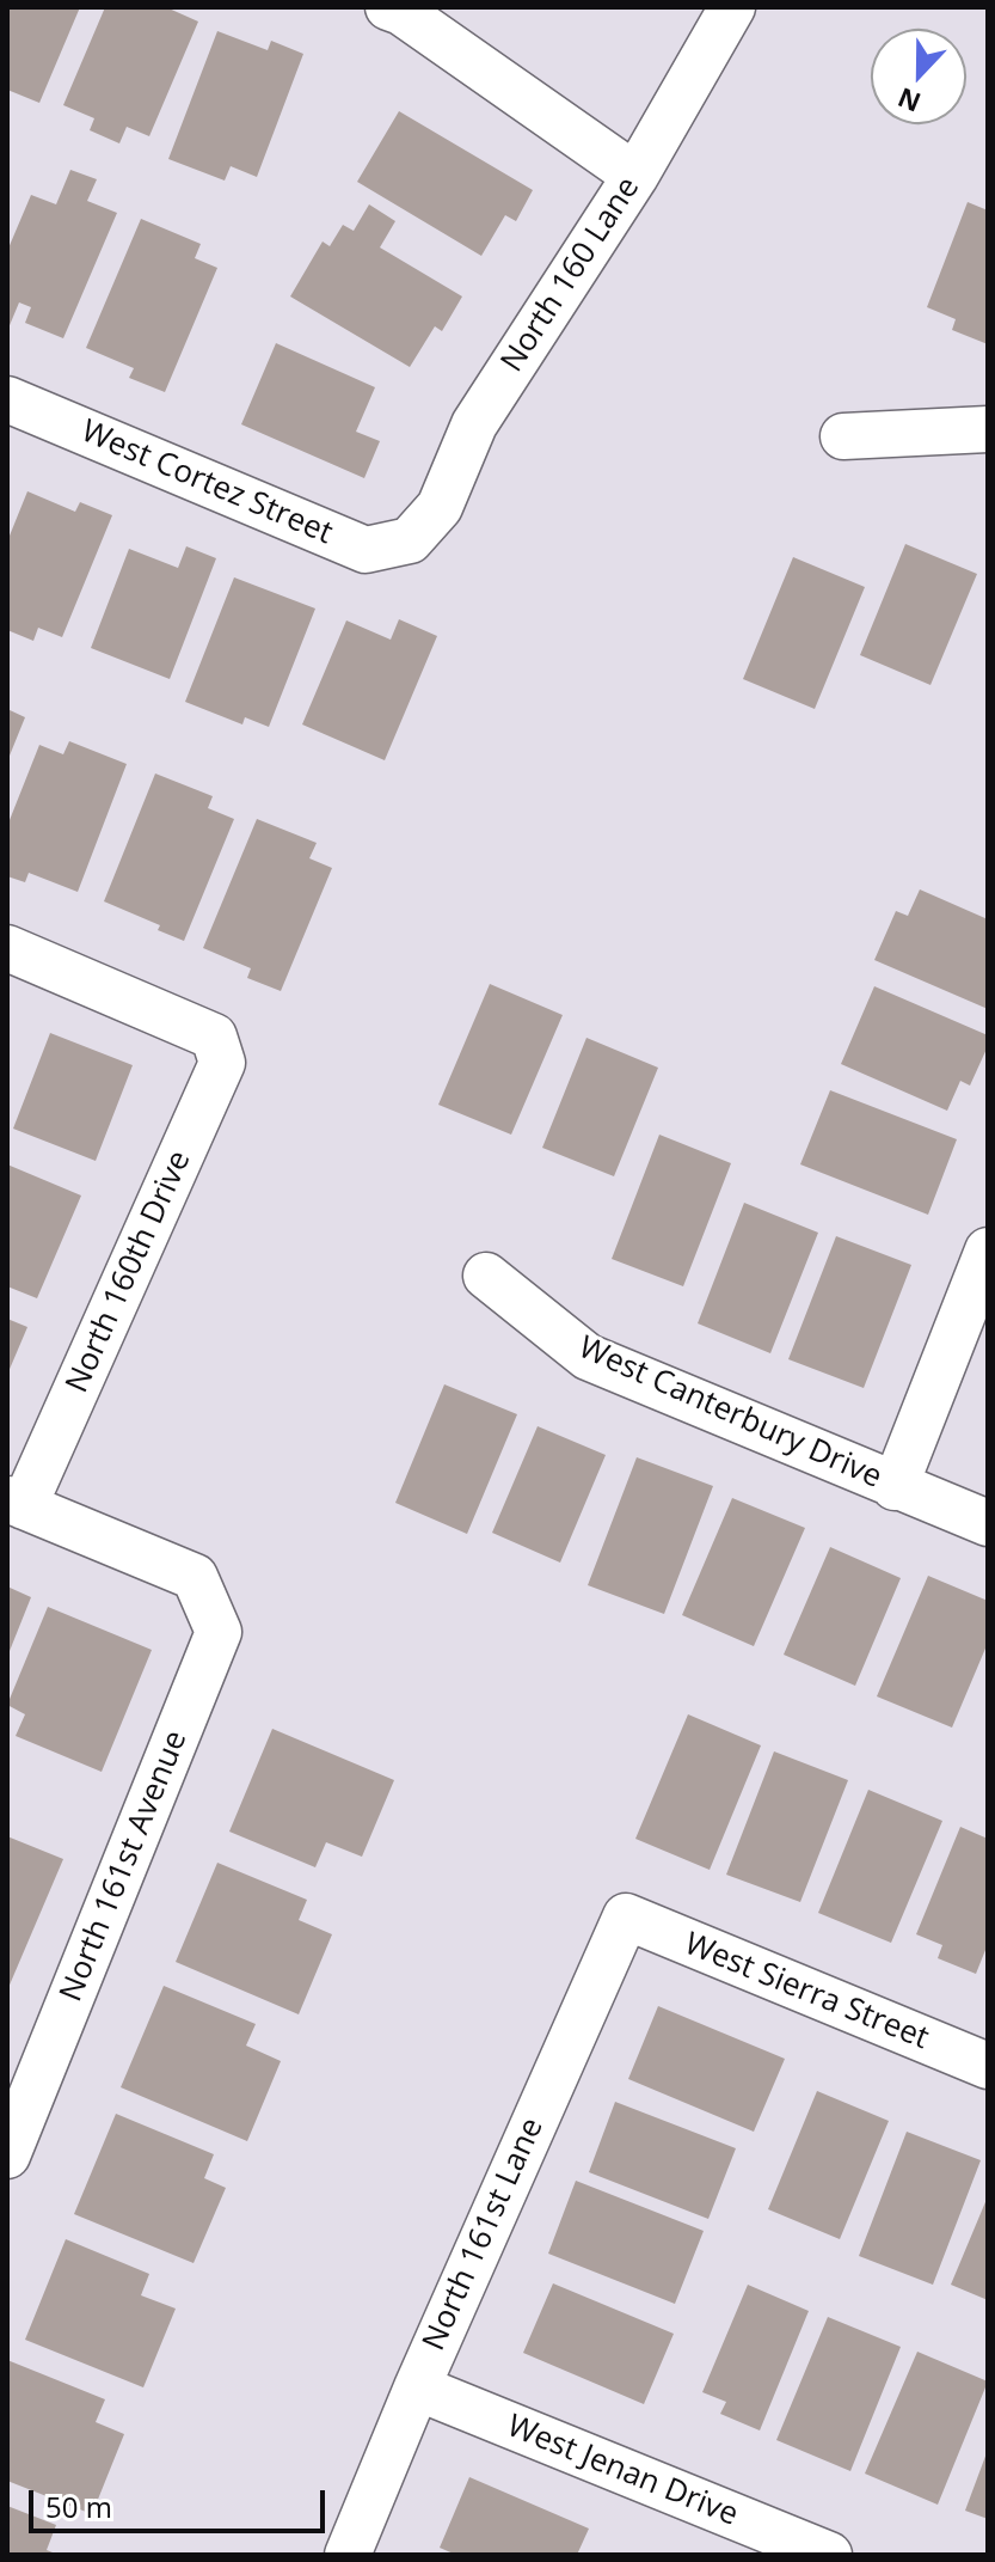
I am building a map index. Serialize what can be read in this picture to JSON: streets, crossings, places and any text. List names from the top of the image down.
{
  "streets": {
    "street": [
      "North 160 Lane",
      "West Cortez Street",
      "North 160th Drive",
      "West Canterbury Drive",
      "North 161st Avenue",
      "West Sierra Street",
      "North 161st Lane",
      "West Jenan Drive"
    ]
  },
  "crossings": [
    ["North 160 Lane", "West Cortez Street"],
    ["North 160th Drive", "North 161st Avenue"],
    ["West Sierra Street", "North 161st Lane"],
    ["North 161st Lane", "West Jenan Drive"]
  ],
  "scale_bar": "50 m",
  "north": "bottom"
}
